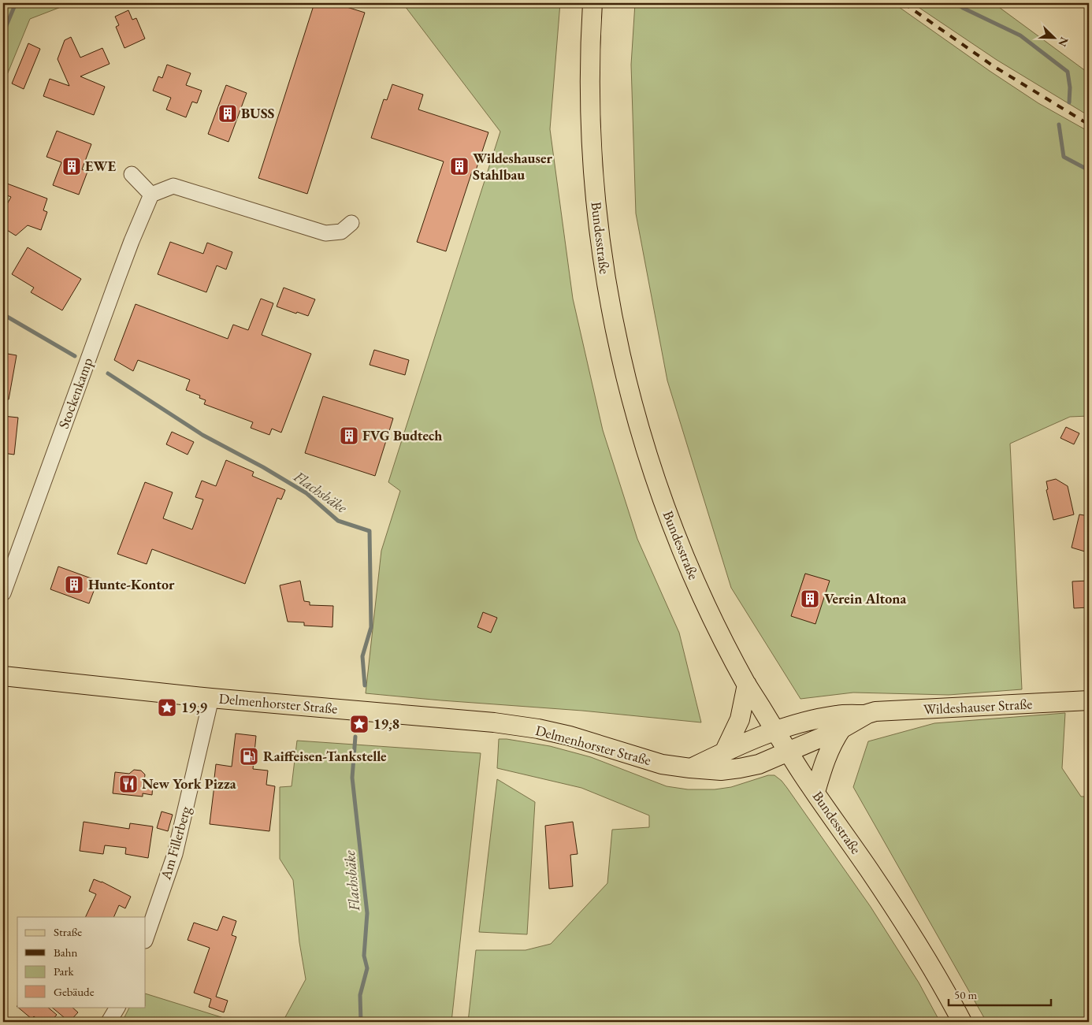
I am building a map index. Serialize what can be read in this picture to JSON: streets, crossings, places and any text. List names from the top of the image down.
{
  "streets": {
    "main road": ["Bundesstraße", "Delmenhorster Straße", "Wildeshauser Straße"],
    "street": ["Stockenkamp", "Am Fillerberg"]
  },
  "crossings": [
    ["Bundesstraße", "Delmenhorster Straße"],
    ["Bundesstraße", "Wildeshauser Straße"],
    ["Delmenhorster Straße", "Wildeshauser Straße"],
    ["Delmenhorster Straße", "Am Fillerberg"]
  ],
  "water": ["Flachsbäke"],
  "places": {
    "building": [
      "BUSS",
      "EWE",
      "Wildeshauser Stahlbau",
      "FVG Budtech",
      "Hunte-Kontor",
      "Verein Altona"
    ],
    "place": ["19,9", "19,8"],
    "fuel station": ["Raiffeisen-Tankstelle"],
    "restaurant": ["New York Pizza"]
  },
  "legend": [
    "Straße",
    "Bahn",
    "Park",
    "Gebäude"
  ],
  "scale_bar": "50 m",
  "north": "bottom right"
}
